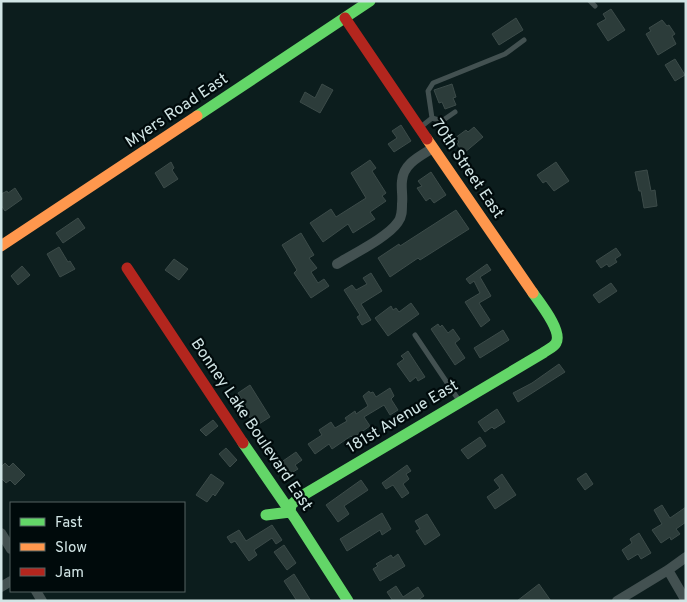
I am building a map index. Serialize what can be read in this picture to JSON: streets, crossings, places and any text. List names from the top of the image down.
{
  "streets": {
    "street": [
      "Myers Road East",
      "70th Street East",
      "181st Avenue East",
      "Bonney Lake Boulevard East"
    ]
  },
  "crossings": [
    ["Myers Road East", "70th Street East"],
    ["70th Street East", "181st Avenue East"],
    ["181st Avenue East", "Bonney Lake Boulevard East"]
  ],
  "legend": ["Fast", "Slow", "Jam"]
}
